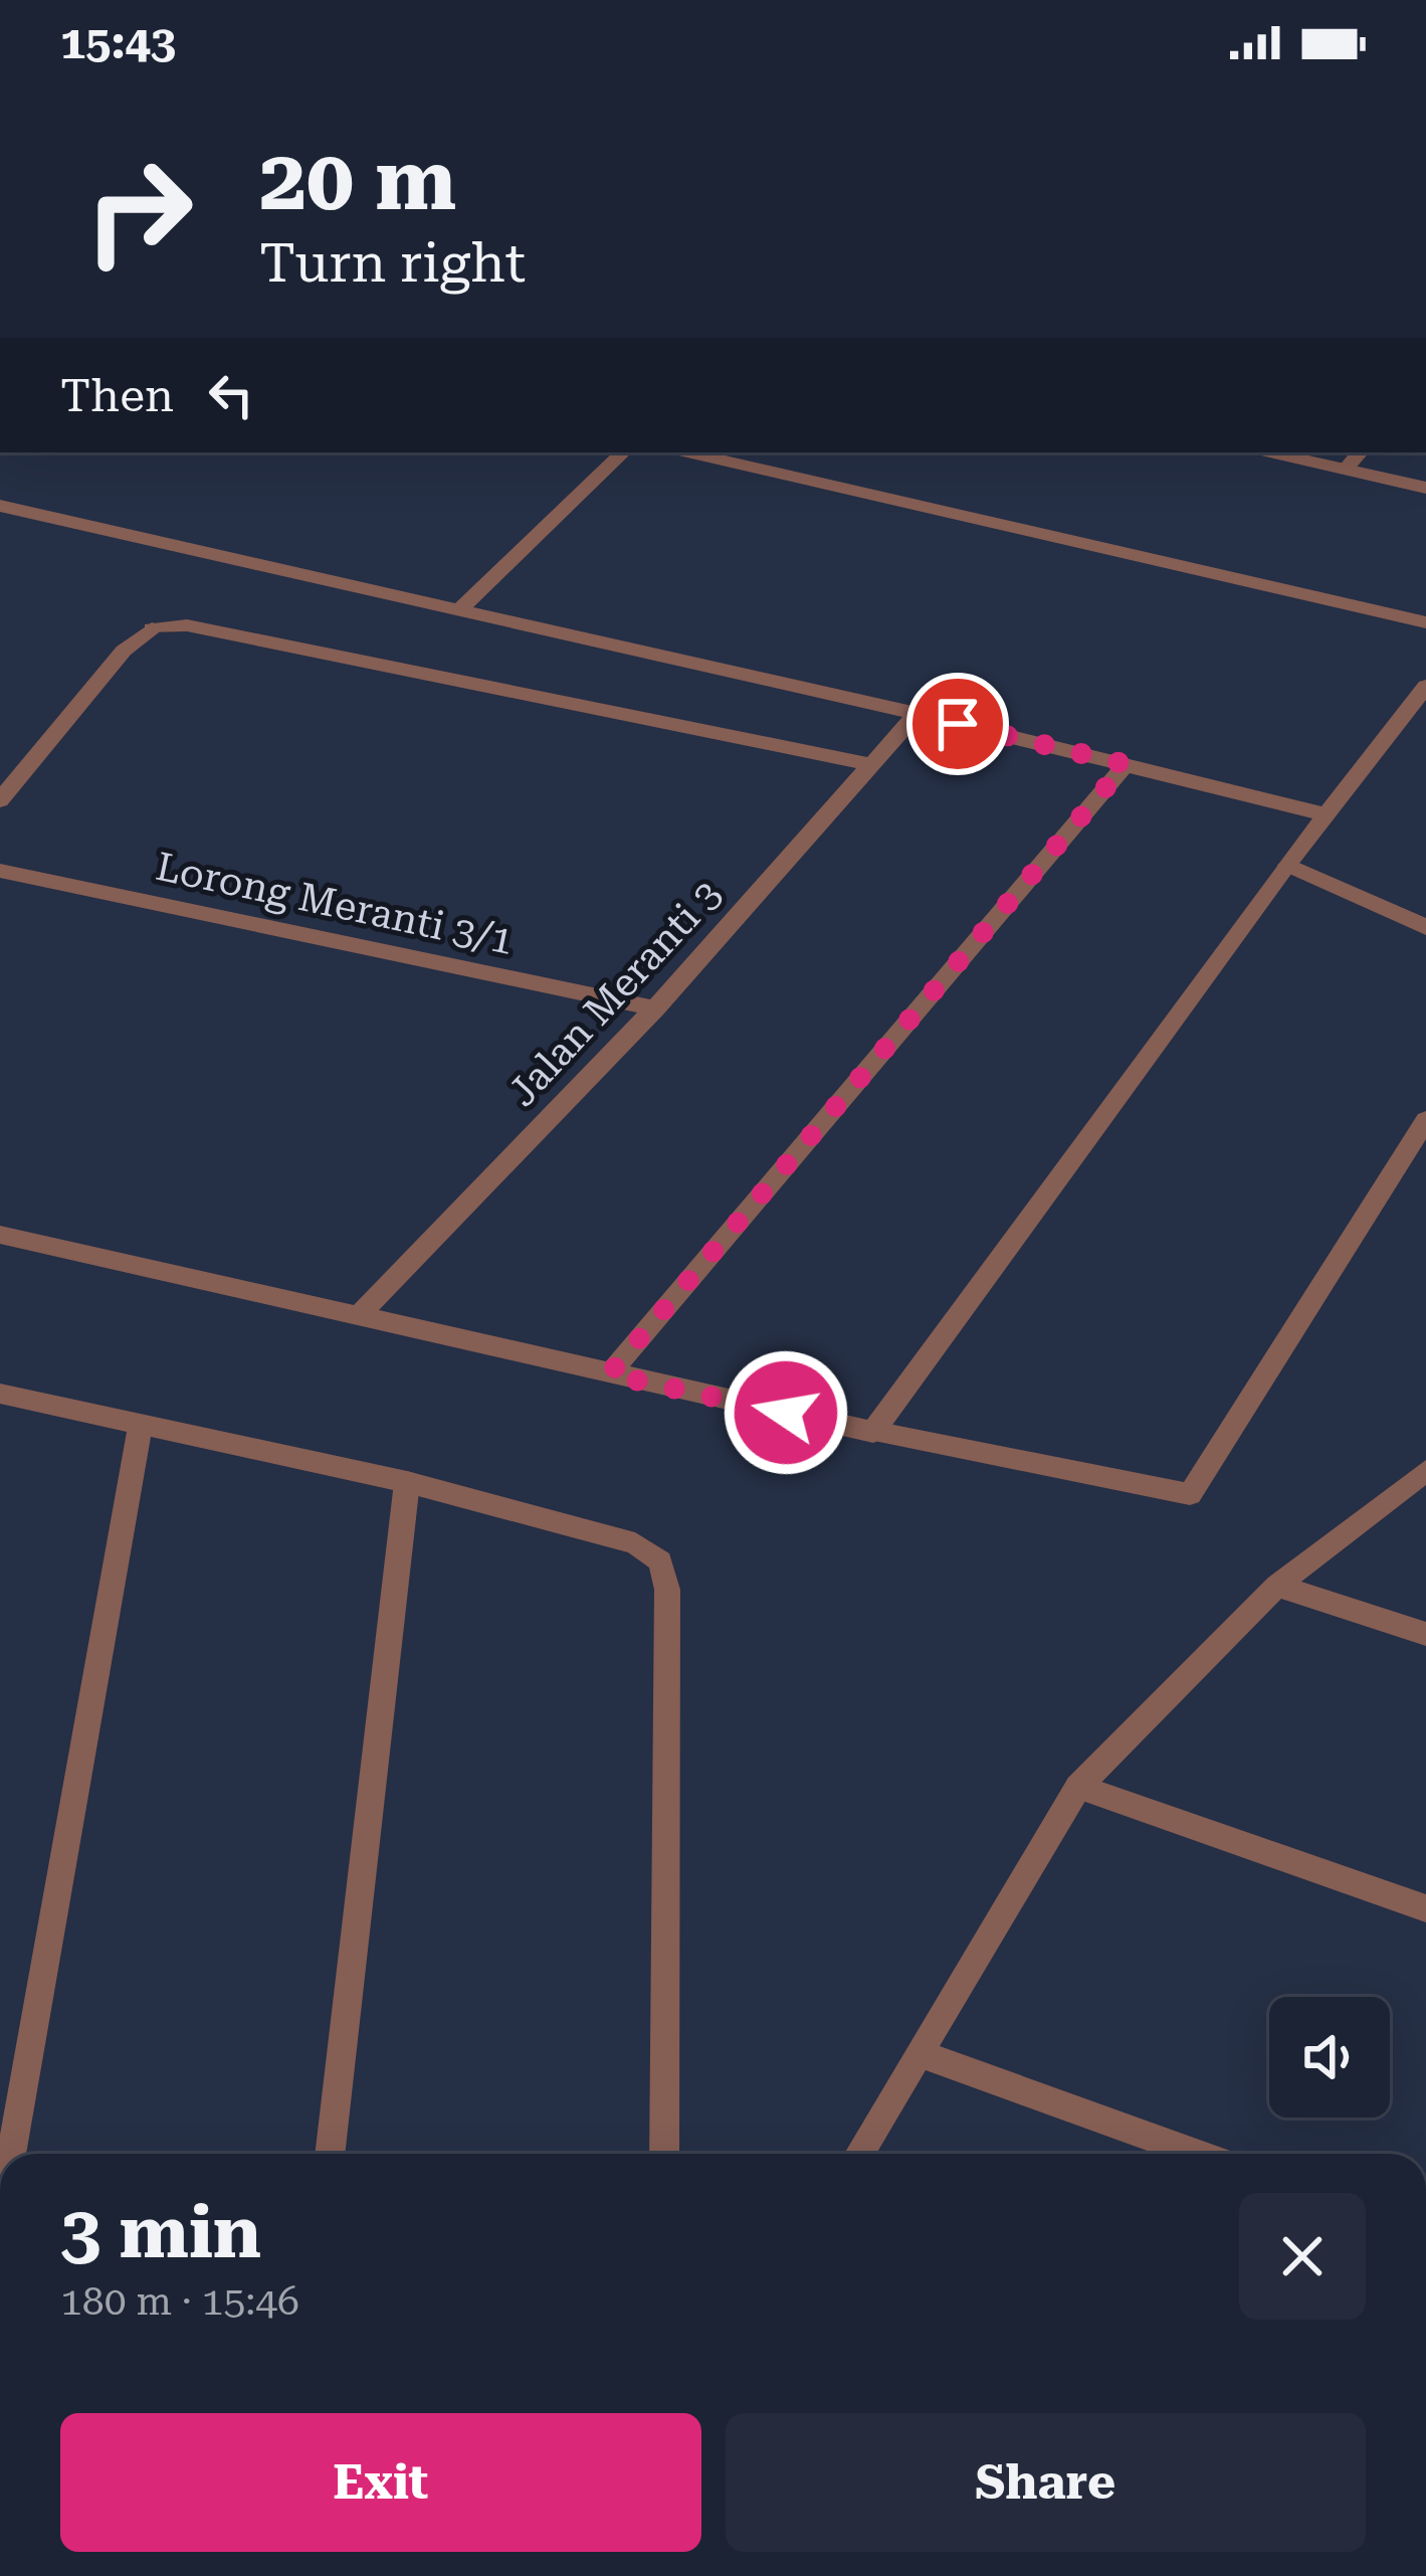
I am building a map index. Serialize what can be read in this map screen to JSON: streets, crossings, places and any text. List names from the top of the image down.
{
  "streets": {
    "street": ["Lorong Meranti 3/1", "Jalan Meranti 3"]
  },
  "crossings": [
    ["Lorong Meranti 3/1", "Jalan Meranti 3"]
  ],
  "page": {
    "status": "15:43",
    "turn": ["20 m", "Turn right"],
    "then": "Then",
    "heading": ["3 min", "180 m · 15:46"],
    "buttons": ["Exit", "Share"]
  }
}
